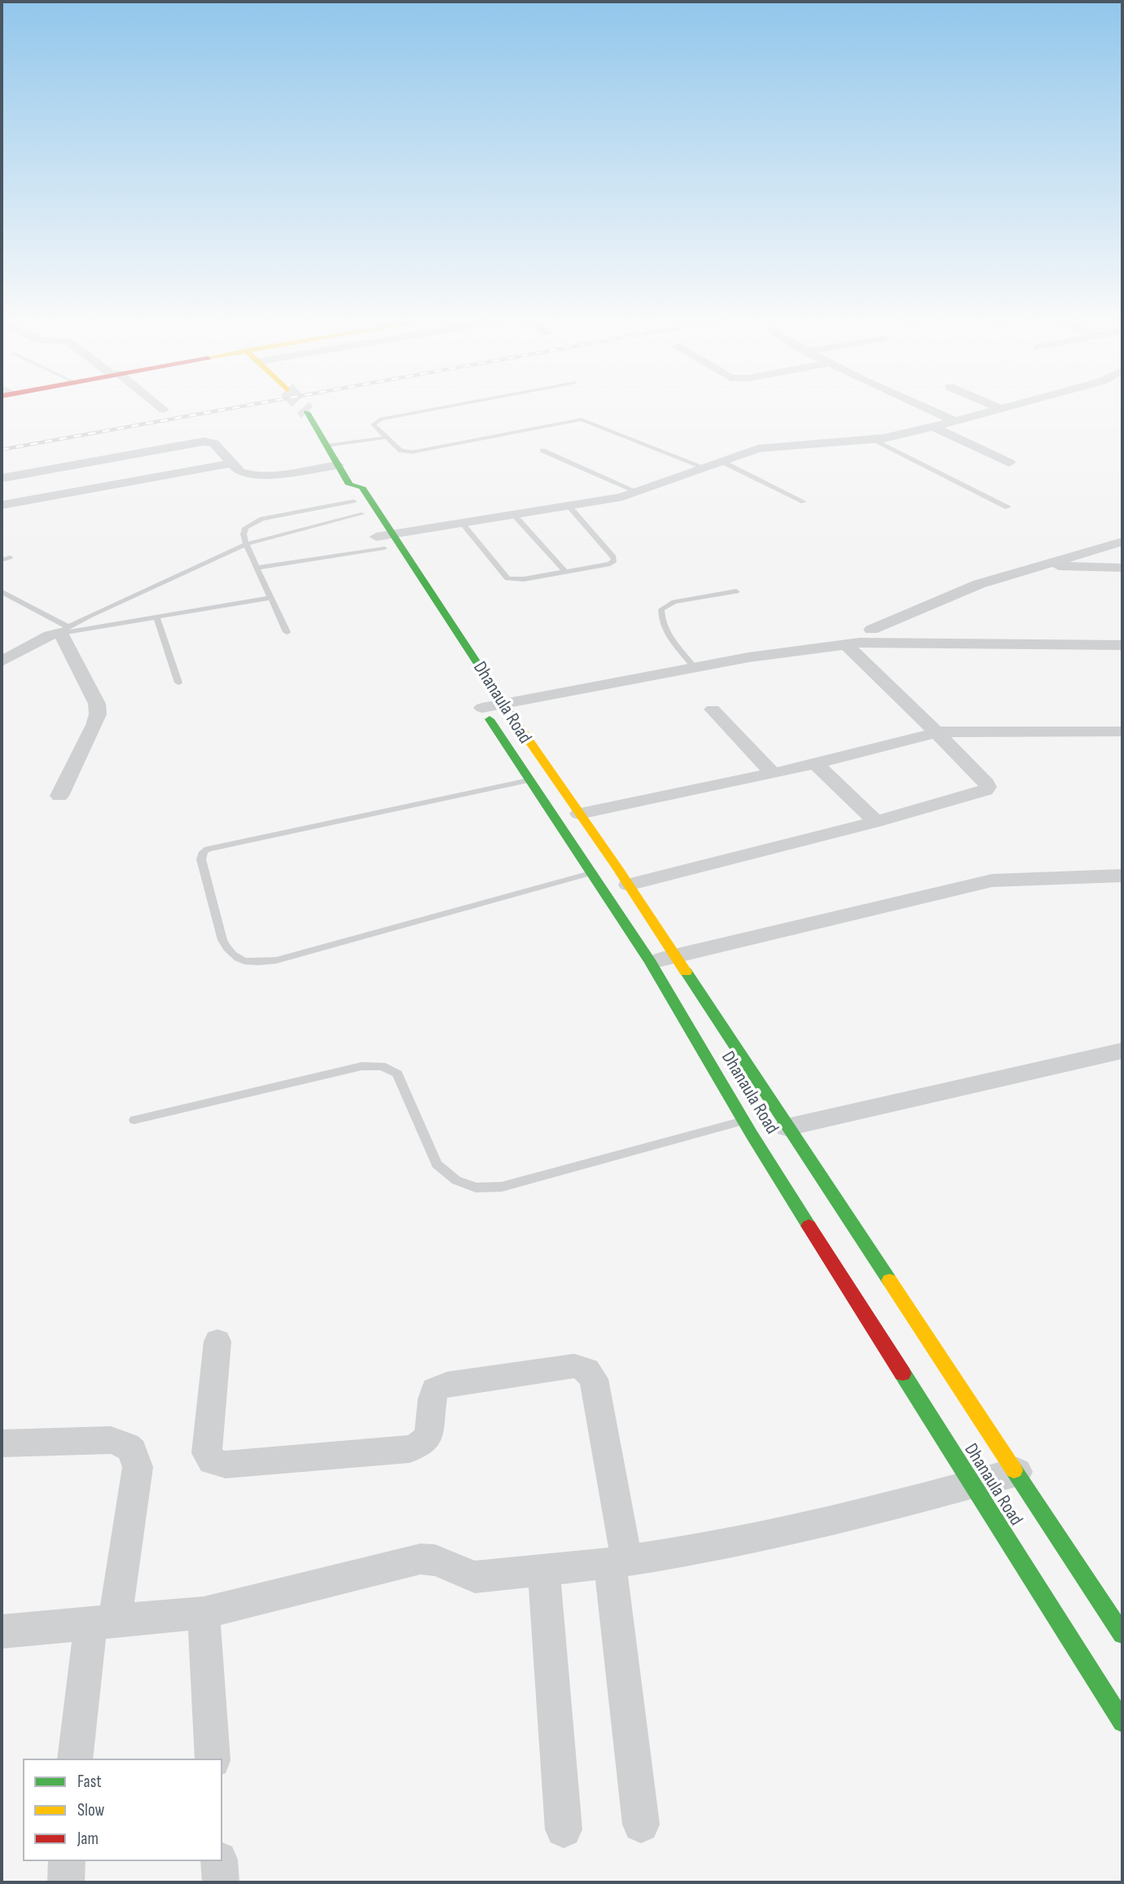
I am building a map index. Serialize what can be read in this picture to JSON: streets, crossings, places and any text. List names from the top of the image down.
{
  "streets": {
    "street": ["Dhanaula Road"]
  },
  "legend": ["Fast", "Slow", "Jam"]
}
